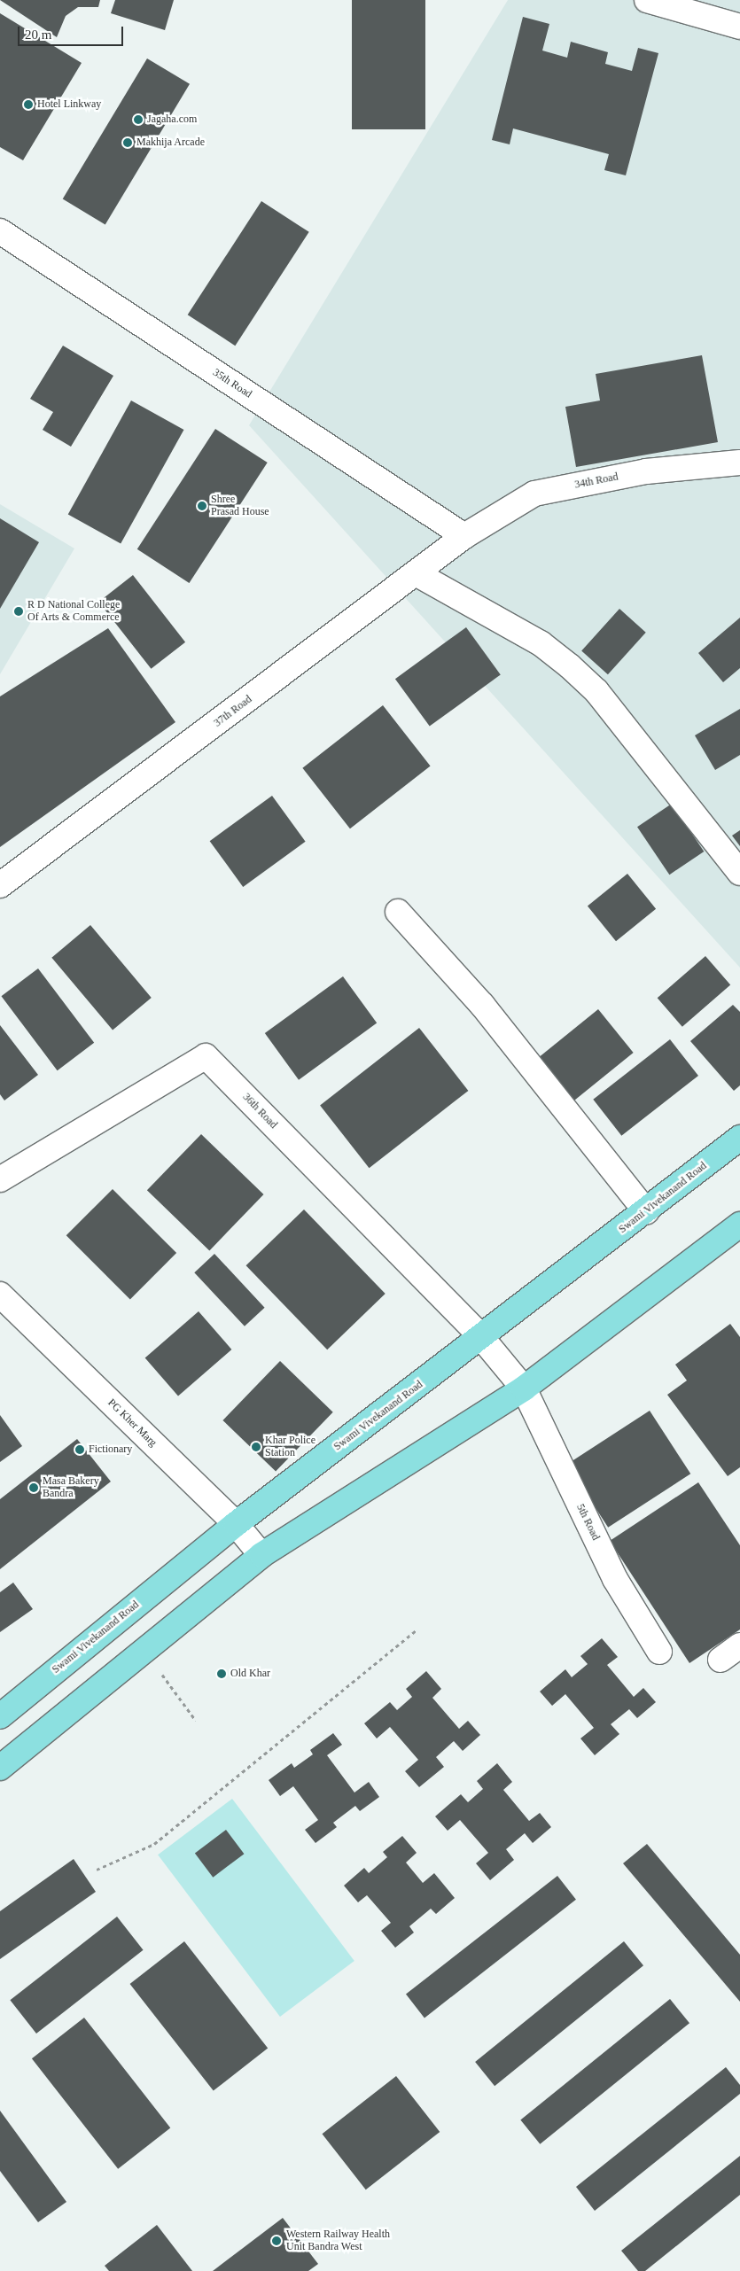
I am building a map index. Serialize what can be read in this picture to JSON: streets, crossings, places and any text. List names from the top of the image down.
{
  "streets": {
    "main road": ["Swami Vivekanand Road"],
    "street": [
      "35th Road",
      "34th Road",
      "37th Road",
      "36th Road",
      "PG Kher Marg",
      "5th Road"
    ]
  },
  "crossings": [
    ["35th Road", "34th Road"],
    ["35th Road", "37th Road"],
    ["34th Road", "37th Road"],
    ["36th Road", "Swami Vivekanand Road"],
    ["36th Road", "5th Road"],
    ["Swami Vivekanand Road", "PG Kher Marg"],
    ["Swami Vivekanand Road", "5th Road"]
  ],
  "places": [
    "Hotel Linkway",
    "Jagaha.com",
    "Makhija Arcade",
    "Shree Prasad House",
    "R D National College Of Arts & Commerce",
    "Khar Police Station",
    "Fictionary",
    "Masa Bakery Bandra",
    "Old Khar",
    "Western Railway Health Unit Bandra West"
  ],
  "scale_bar": "20 m"
}
